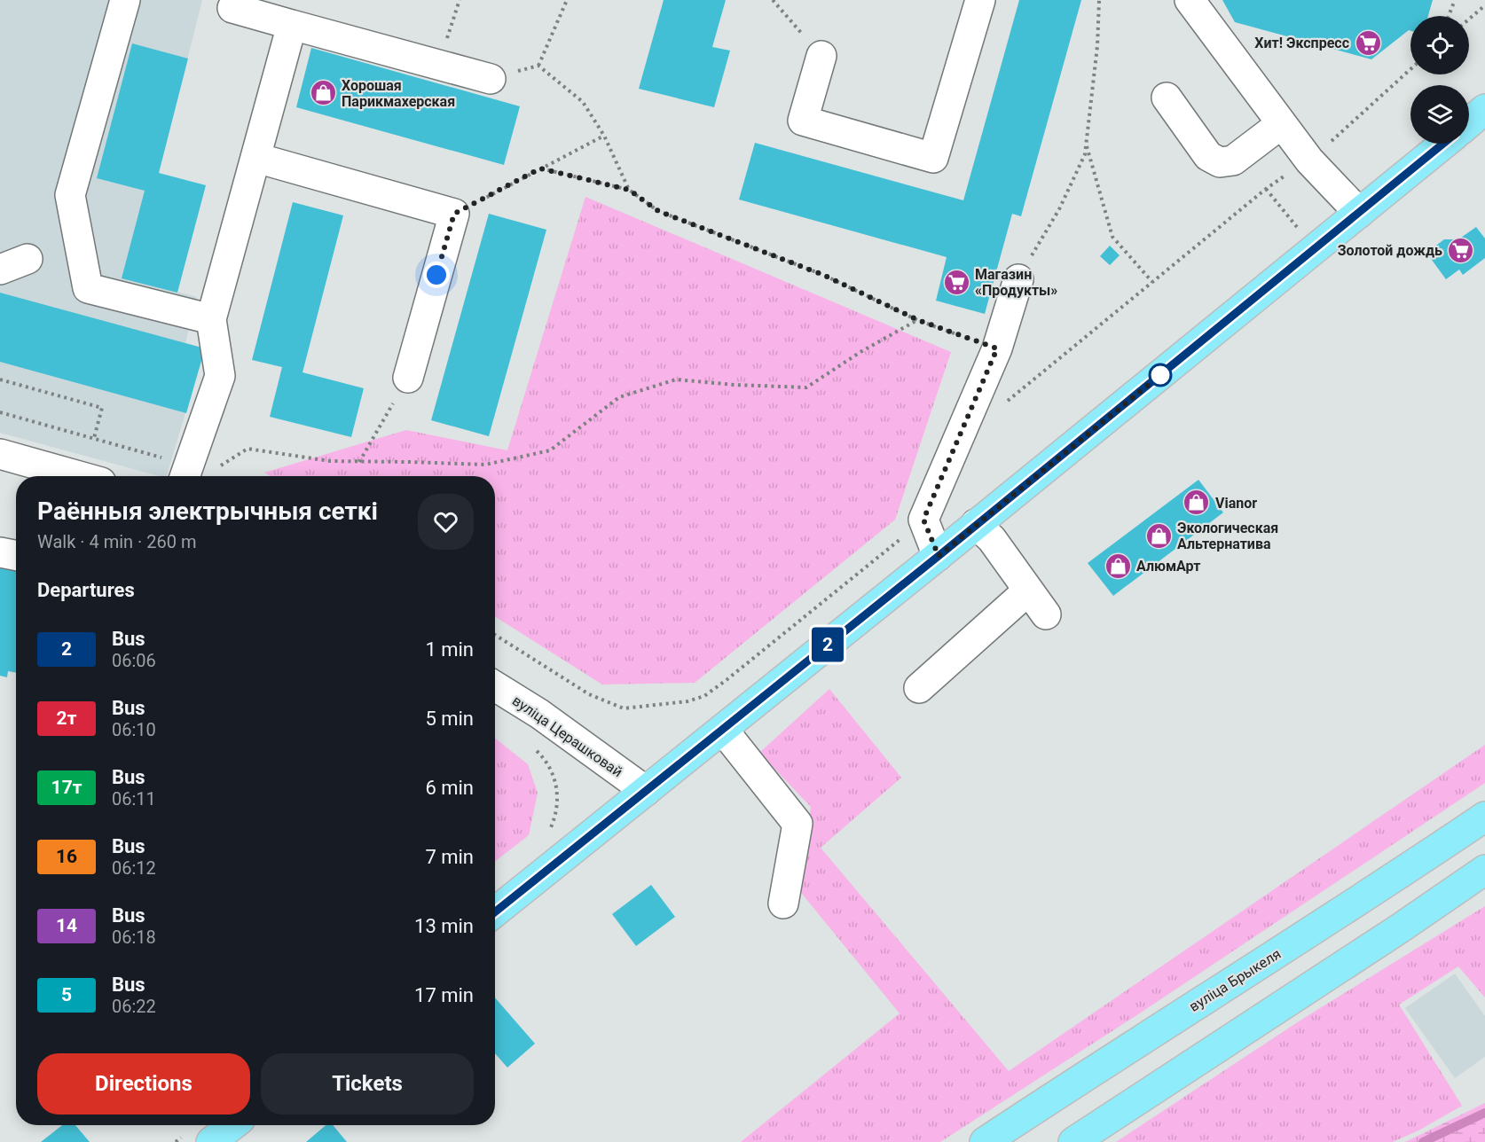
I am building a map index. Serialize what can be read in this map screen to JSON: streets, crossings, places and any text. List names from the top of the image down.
{
  "streets": {
    "main road": ["вуліца Брыкеля"],
    "street": ["вуліца Церашковай"]
  },
  "places": {
    "supermarket": ["Хит! Экспресс", "Золотой дождь", "Магазин «Продукты»"],
    "shop": [
      "Хорошая Парикмахерская",
      "Vianor",
      "Экологическая Альтернатива",
      "АлюмАрт"
    ]
  },
  "lines": ["bus line 2"],
  "page": {
    "on_map": "2",
    "heading": [
      ["Раённыя электрычныя сеткі", "Walk · 4 min · 260 m"],
      "Departures"
    ],
    "list": [
      {
        "mark": "2",
        "name": "Bus",
        "note": "06:06",
        "value": "1 min"
      },
      {
        "mark": "2т",
        "name": "Bus",
        "note": "06:10",
        "value": "5 min"
      },
      {
        "mark": "17т",
        "name": "Bus",
        "note": "06:11",
        "value": "6 min"
      },
      {
        "mark": "16",
        "name": "Bus",
        "note": "06:12",
        "value": "7 min"
      },
      {
        "mark": "14",
        "name": "Bus",
        "note": "06:18",
        "value": "13 min"
      },
      {
        "mark": "5",
        "name": "Bus",
        "note": "06:22",
        "value": "17 min"
      }
    ],
    "buttons": ["Directions", "Tickets"]
  }
}
